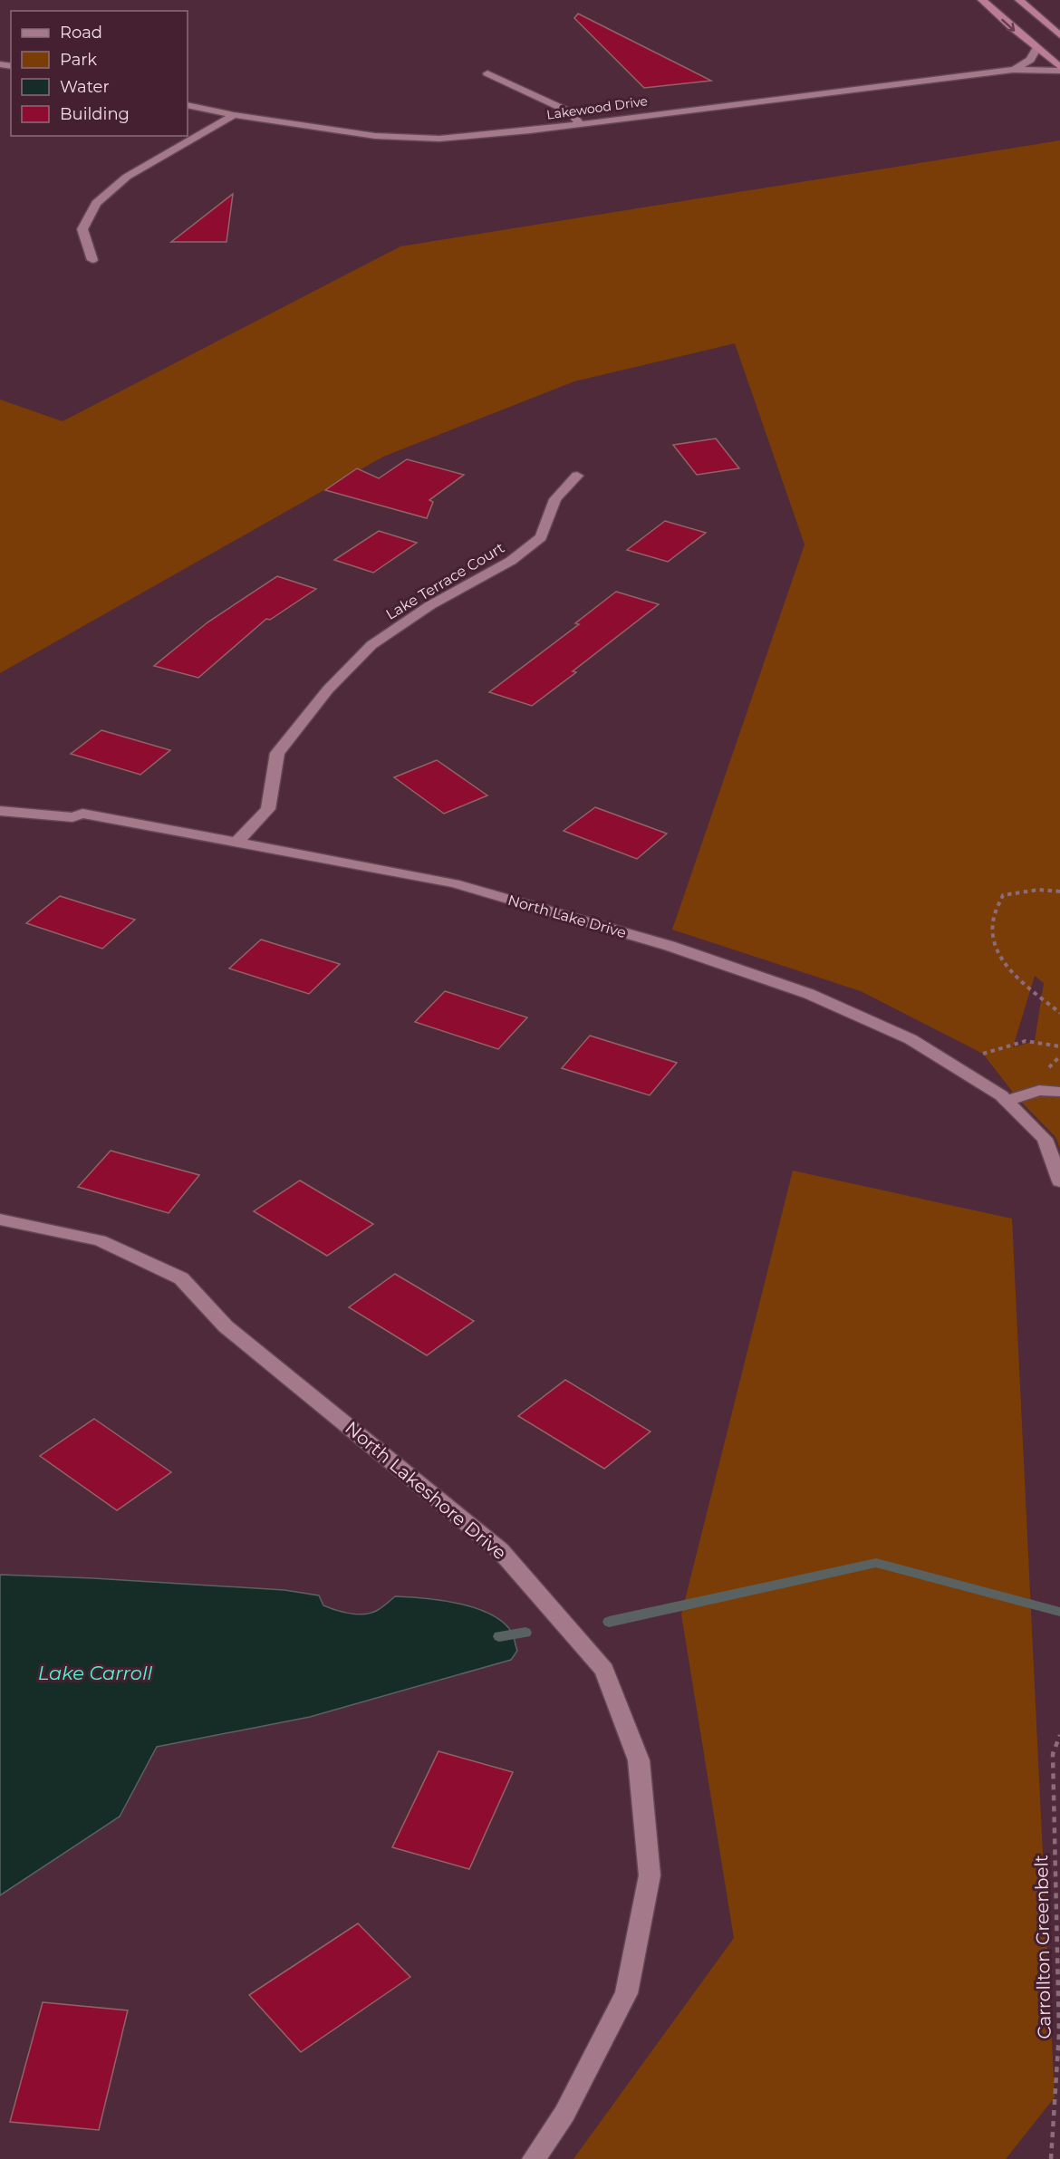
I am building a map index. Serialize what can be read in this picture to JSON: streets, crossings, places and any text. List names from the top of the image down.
{
  "streets": {
    "street": [
      "Lakewood Drive",
      "Lake Terrace Court",
      "North Lake Drive",
      "North Lakeshore Drive"
    ],
    "path": ["Carrollton Greenbelt"]
  },
  "crossings": [
    ["Lake Terrace Court", "North Lake Drive"]
  ],
  "water": ["Lake Carroll"],
  "legend": [
    "Road",
    "Park",
    "Water",
    "Building"
  ]
}
